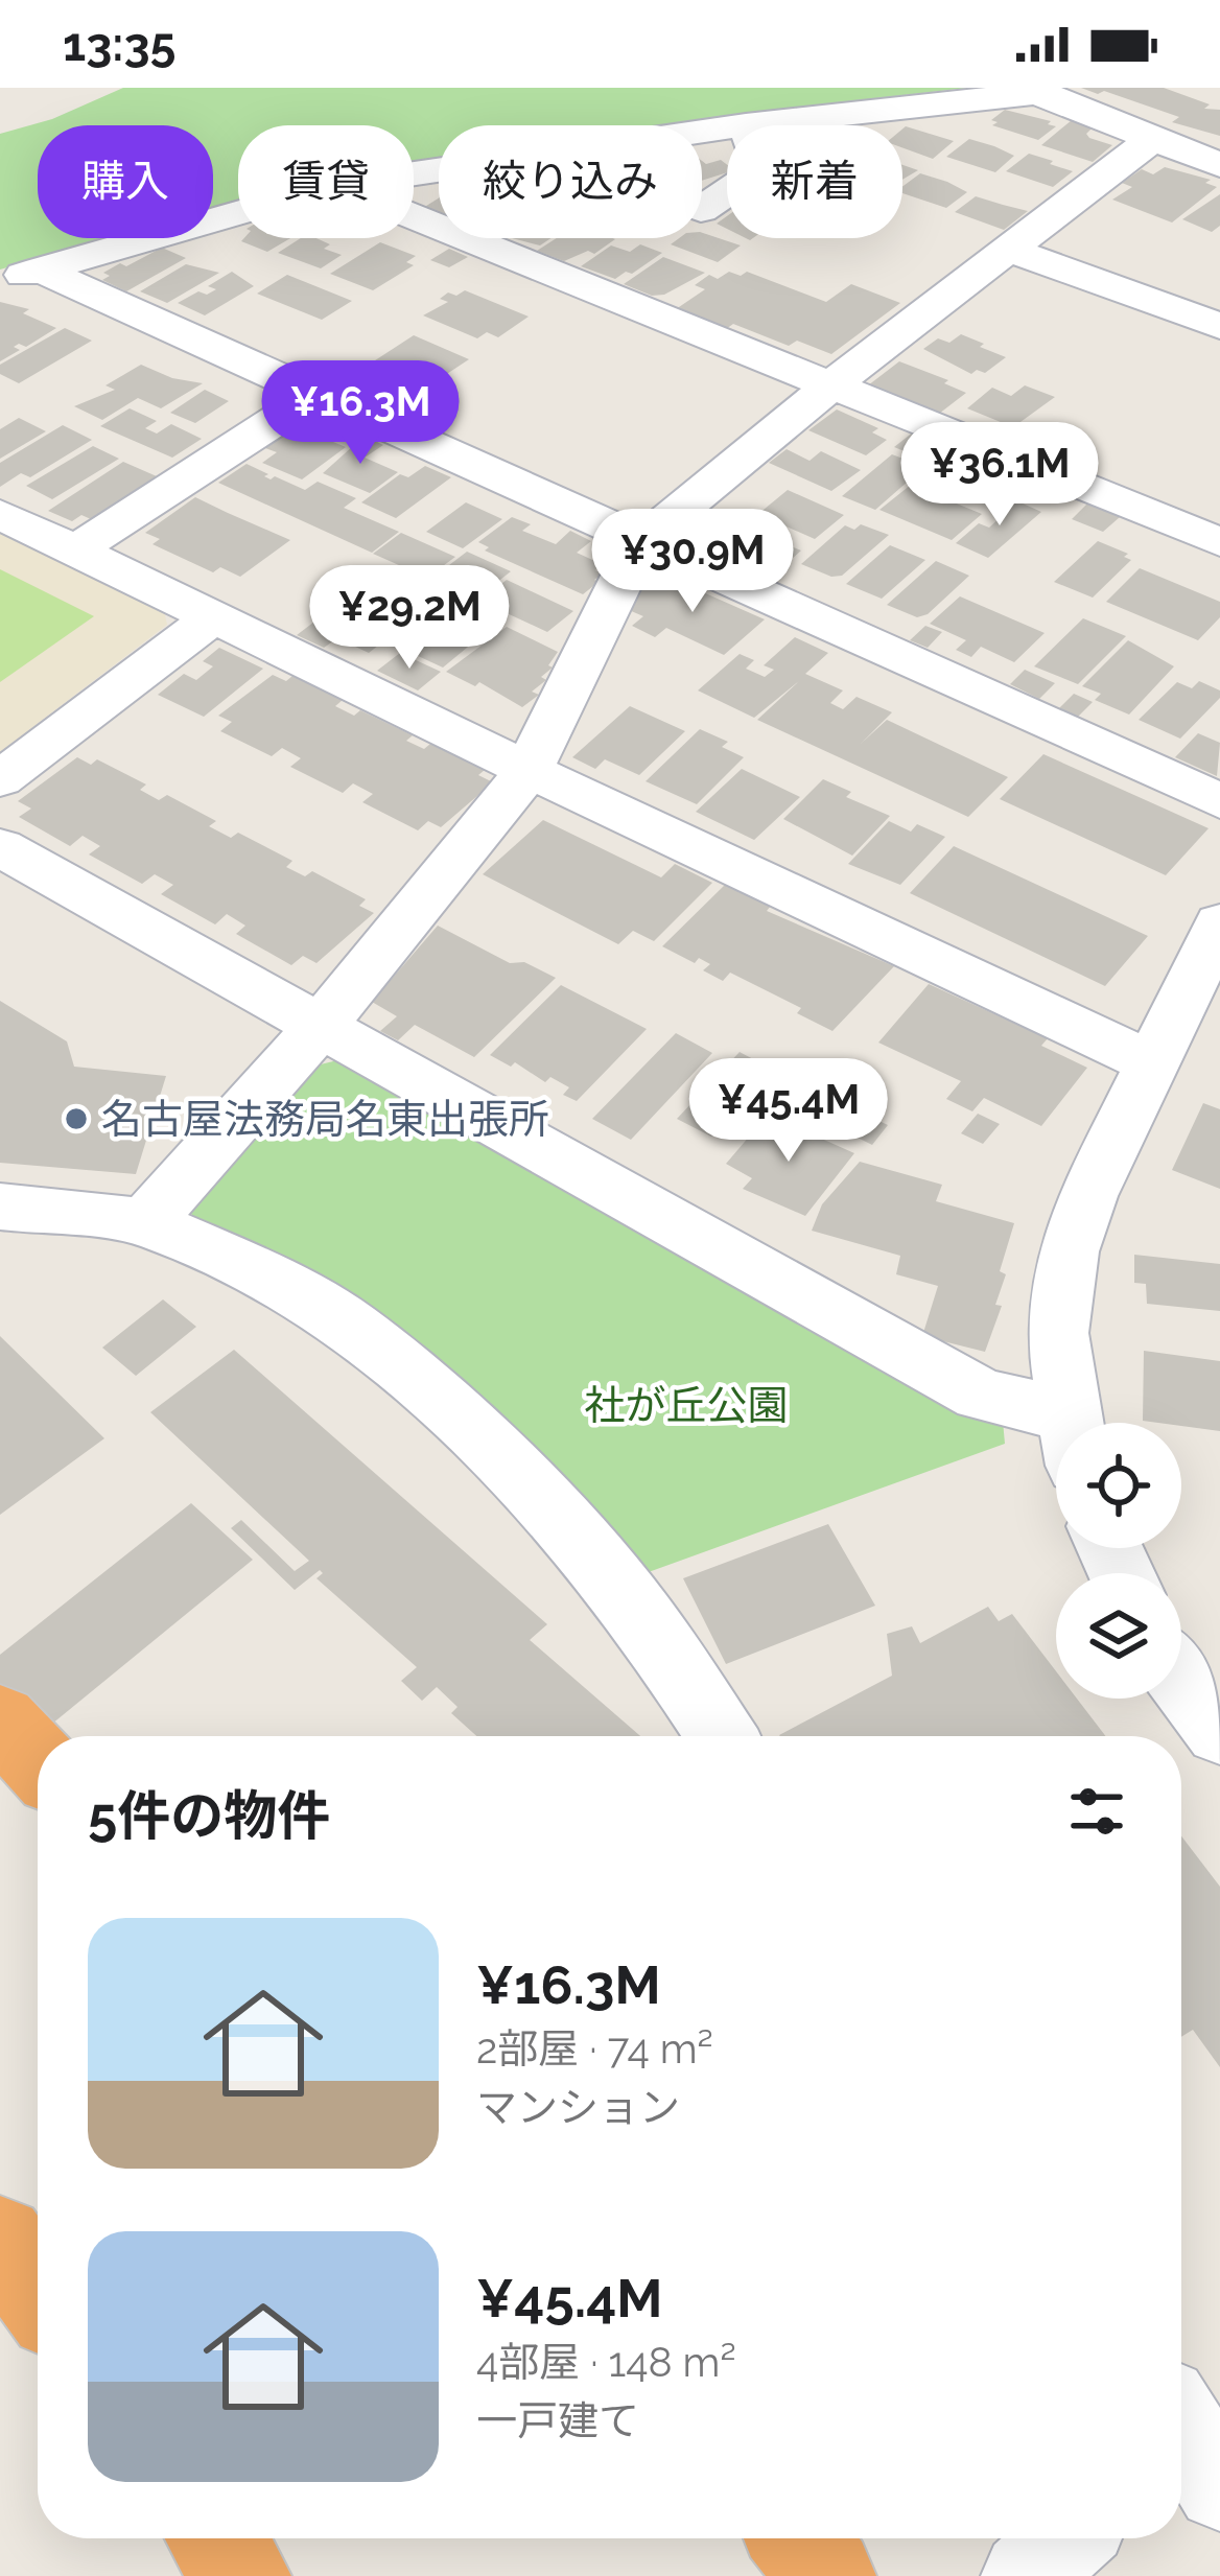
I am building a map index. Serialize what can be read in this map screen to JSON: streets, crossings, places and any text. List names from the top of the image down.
{
  "parks": ["社が丘公園"],
  "places": ["名古屋法務局名東出張所"],
  "page": {
    "status": "13:35",
    "chip": [
      "購入",
      "賃貸",
      "絞り込み",
      "新着"
    ],
    "price": [
      "¥16.3M",
      "¥36.1M",
      "¥30.9M",
      "¥29.2M",
      "¥45.4M"
    ],
    "heading": "5件の物件",
    "list": [
      {
        "name": "¥16.3M",
        "note": "2部屋 · 74 m² · マンション"
      },
      {
        "name": "¥45.4M",
        "note": "4部屋 · 148 m² · 一戸建て"
      }
    ]
  }
}
